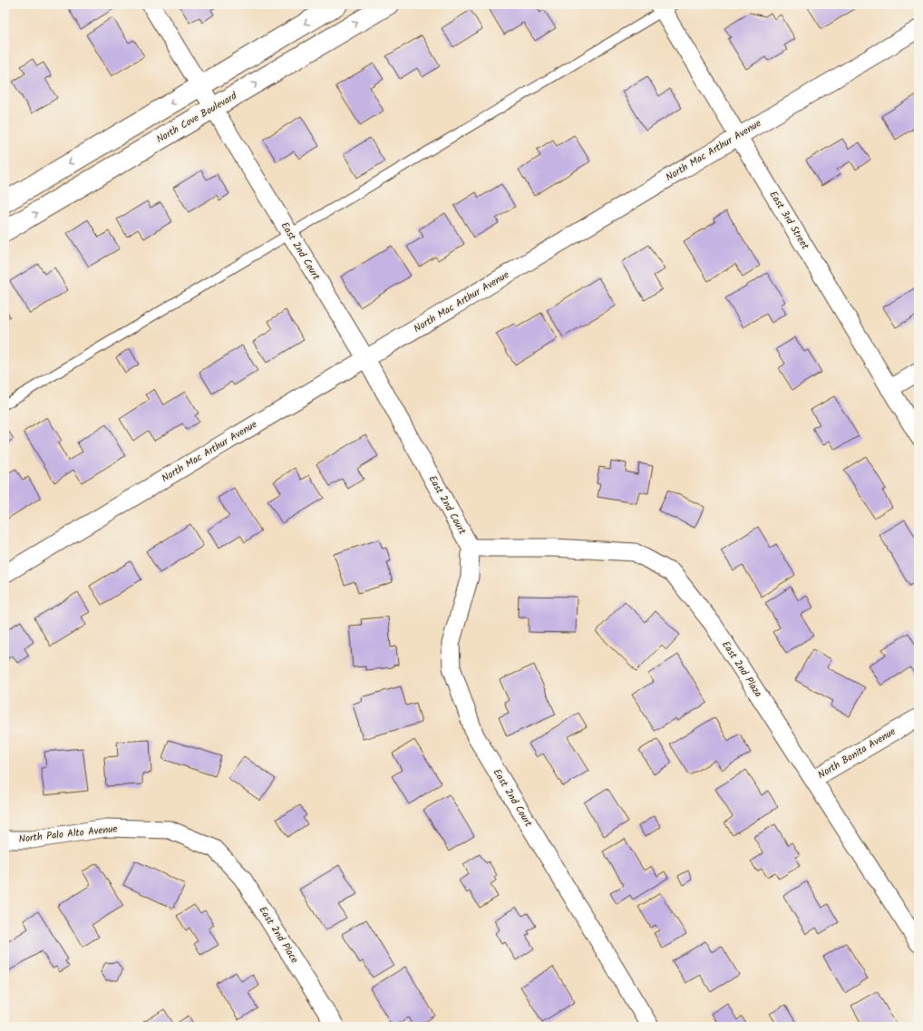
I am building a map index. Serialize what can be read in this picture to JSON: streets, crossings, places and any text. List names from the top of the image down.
{
  "streets": {
    "street": [
      "North Cove Boulevard",
      "North Mac Arthur Avenue",
      "East 3rd Street",
      "East 2nd Court",
      "East 2nd Plaza",
      "North Bonita Avenue",
      "North Palo Alto Avenue",
      "East 2nd Place"
    ]
  },
  "crossings": [
    ["North Cove Boulevard", "East 2nd Court"],
    ["North Mac Arthur Avenue", "East 3rd Street"],
    ["North Mac Arthur Avenue", "East 2nd Court"],
    ["East 2nd Court", "East 2nd Plaza"],
    ["East 2nd Plaza", "North Bonita Avenue"],
    ["North Palo Alto Avenue", "East 2nd Place"]
  ]
}
